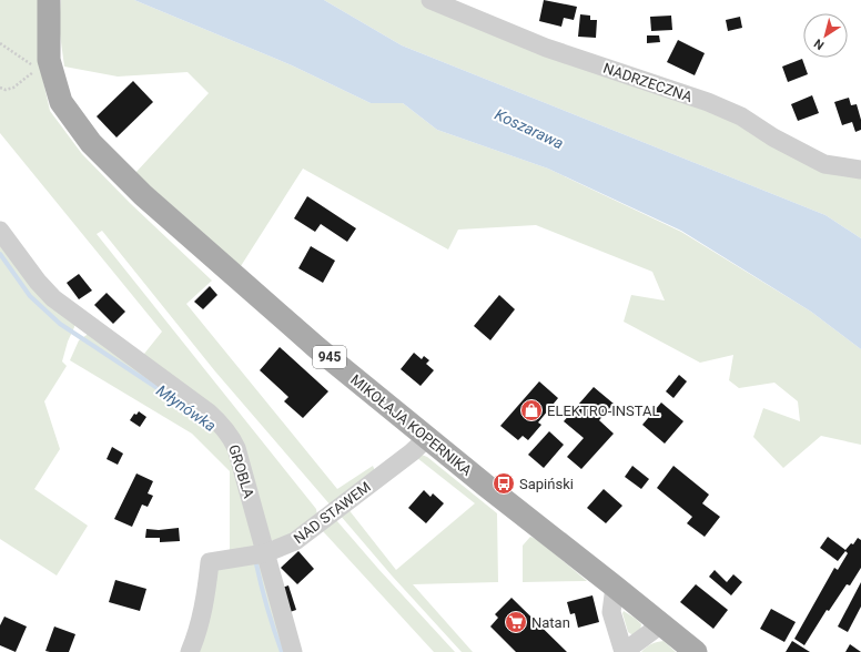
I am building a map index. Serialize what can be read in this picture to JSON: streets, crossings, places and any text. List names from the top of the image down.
{
  "streets": {
    "main road": ["945", "MIKOŁAJA KOPERNIKA"],
    "street": ["NADRZECZNA", "GROBLA", "NAD STAWEM"]
  },
  "crossings": [
    ["MIKOŁAJA KOPERNIKA", "NAD STAWEM"],
    ["GROBLA", "NAD STAWEM"]
  ],
  "water": ["Koszarawa", "Młynówka"],
  "places": {
    "shop": ["ELEKTRO-INSTAL"],
    "bus stop": ["Sapiński"],
    "supermarket": ["Natan"]
  },
  "north": "bottom left"
}
